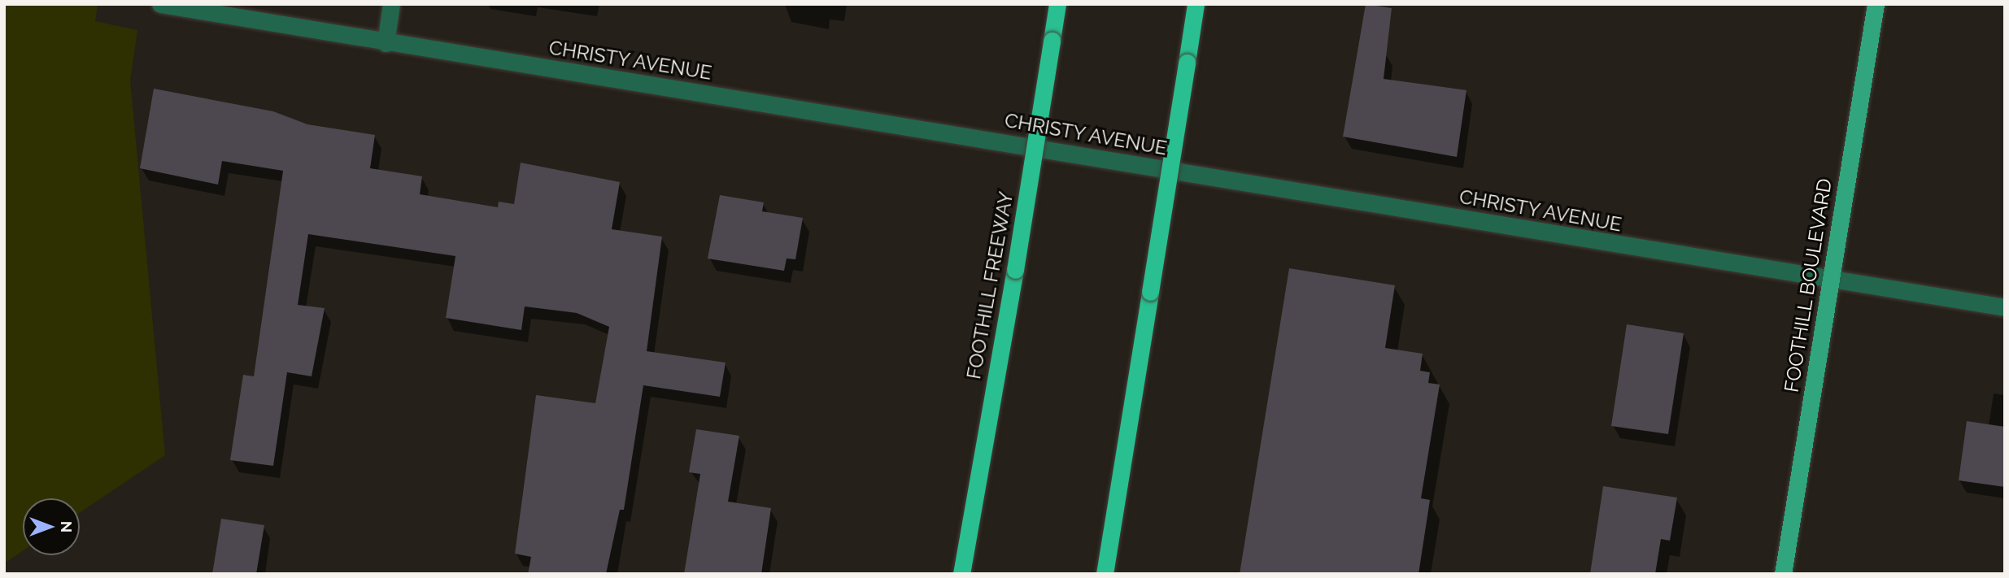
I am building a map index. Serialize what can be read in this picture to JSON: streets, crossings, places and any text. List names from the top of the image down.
{
  "streets": {
    "highway": ["FOOTHILL FREEWAY"],
    "main road": ["FOOTHILL BOULEVARD"],
    "street": ["CHRISTY AVENUE"]
  },
  "crossings": [
    ["CHRISTY AVENUE", "FOOTHILL BOULEVARD"]
  ],
  "north": "right"
}
